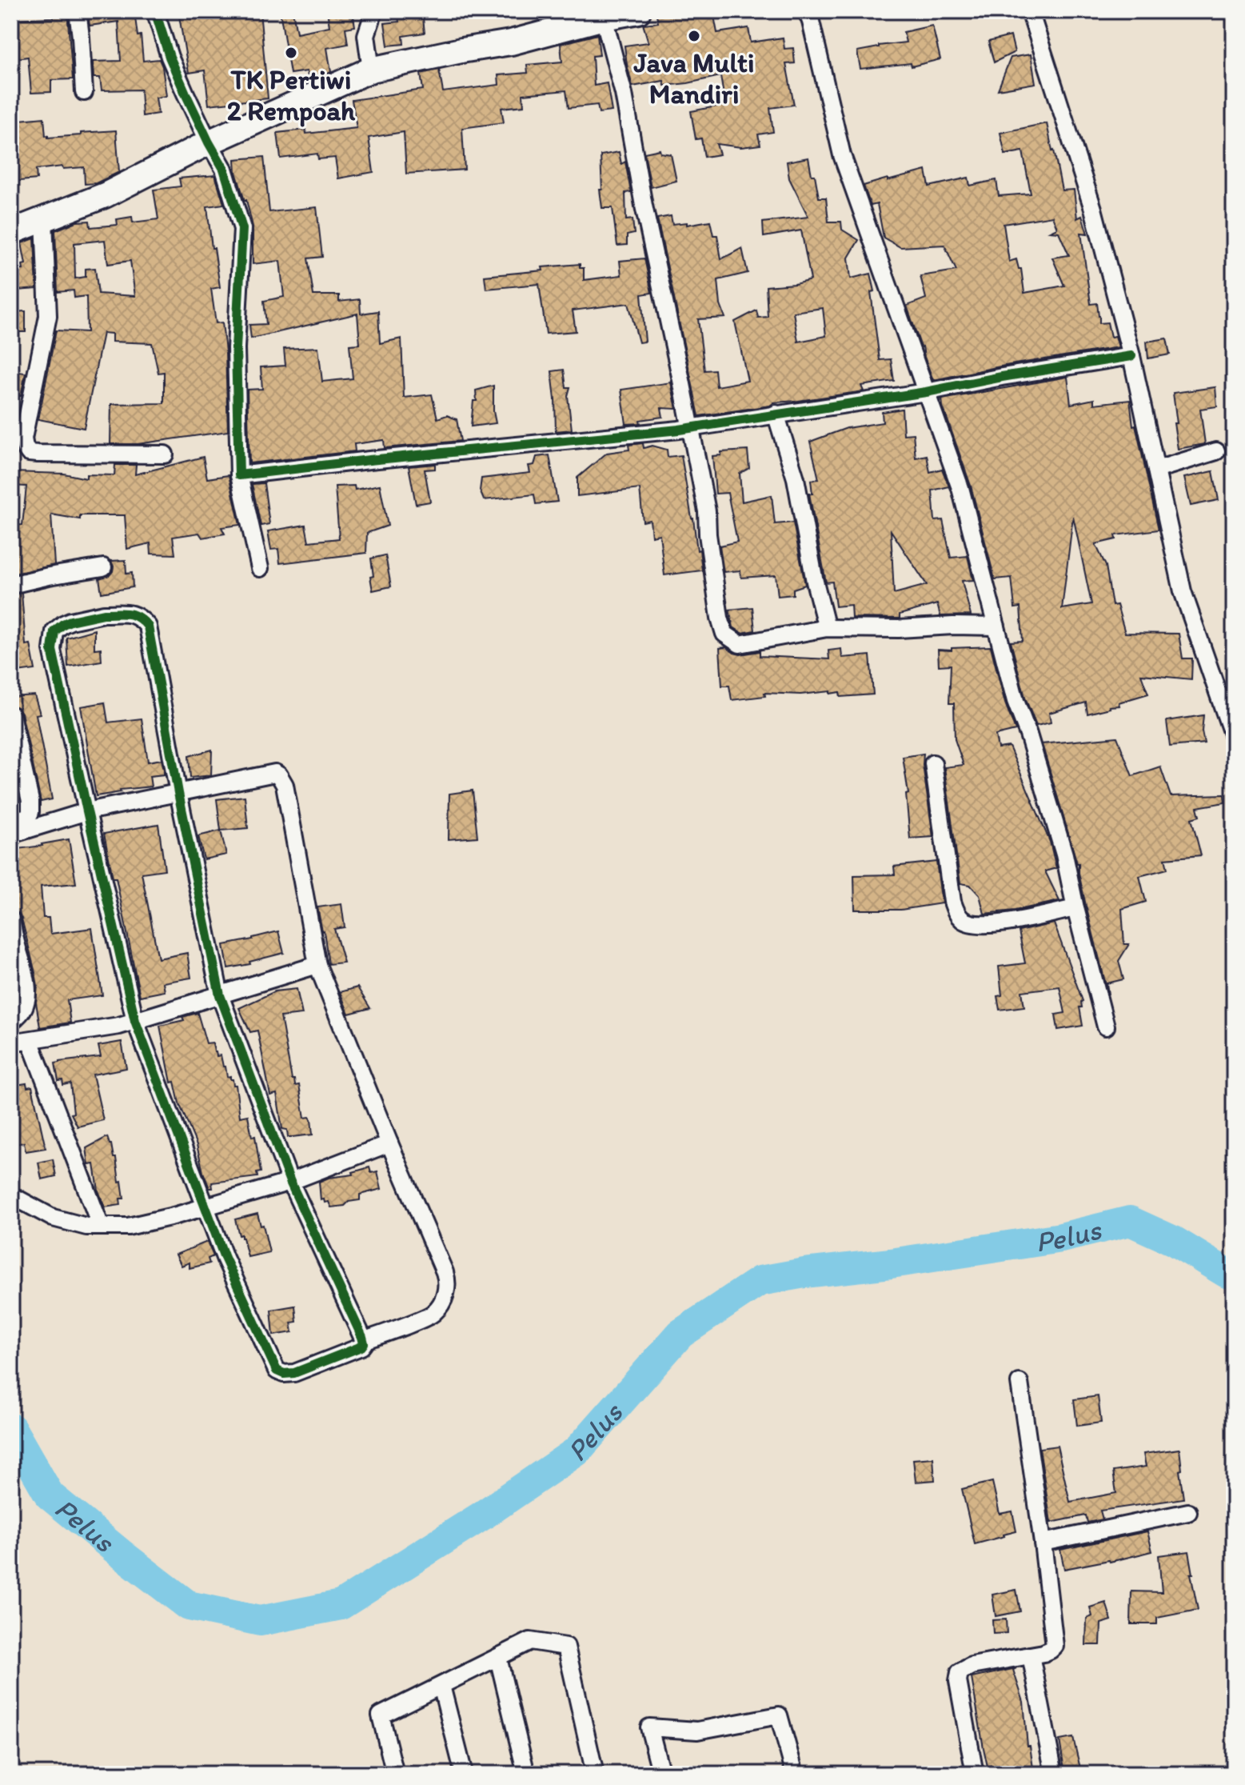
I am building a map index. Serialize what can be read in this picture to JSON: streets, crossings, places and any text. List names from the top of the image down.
{
  "water": ["Pelus"],
  "places": ["Java Multi Mandiri", "TK Pertiwi 2 Rempoah"]
}
